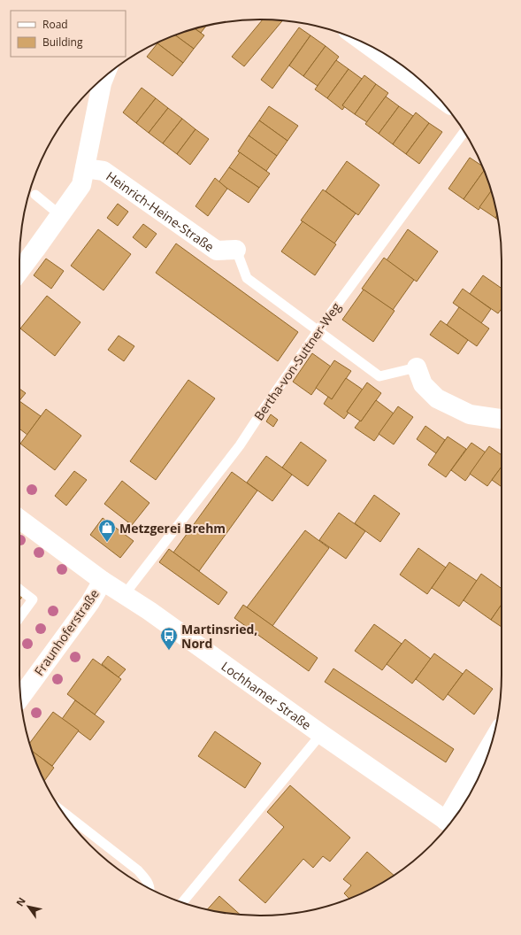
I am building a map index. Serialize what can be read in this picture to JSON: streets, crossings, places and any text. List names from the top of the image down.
{
  "streets": {
    "street": ["Heinrich-Heine-Straße", "Fraunhoferstraße", "Lochhamer Straße"],
    "lane": ["Bertha-von-Suttner-Weg"]
  },
  "crossings": [
    ["Bertha-von-Suttner-Weg", "Lochhamer Straße"],
    ["Fraunhoferstraße", "Lochhamer Straße"]
  ],
  "places": {
    "shop": ["Metzgerei Brehm"],
    "bus stop": ["Martinsried, Nord"]
  },
  "legend": ["Road", "Building"],
  "north": "top left"
}
